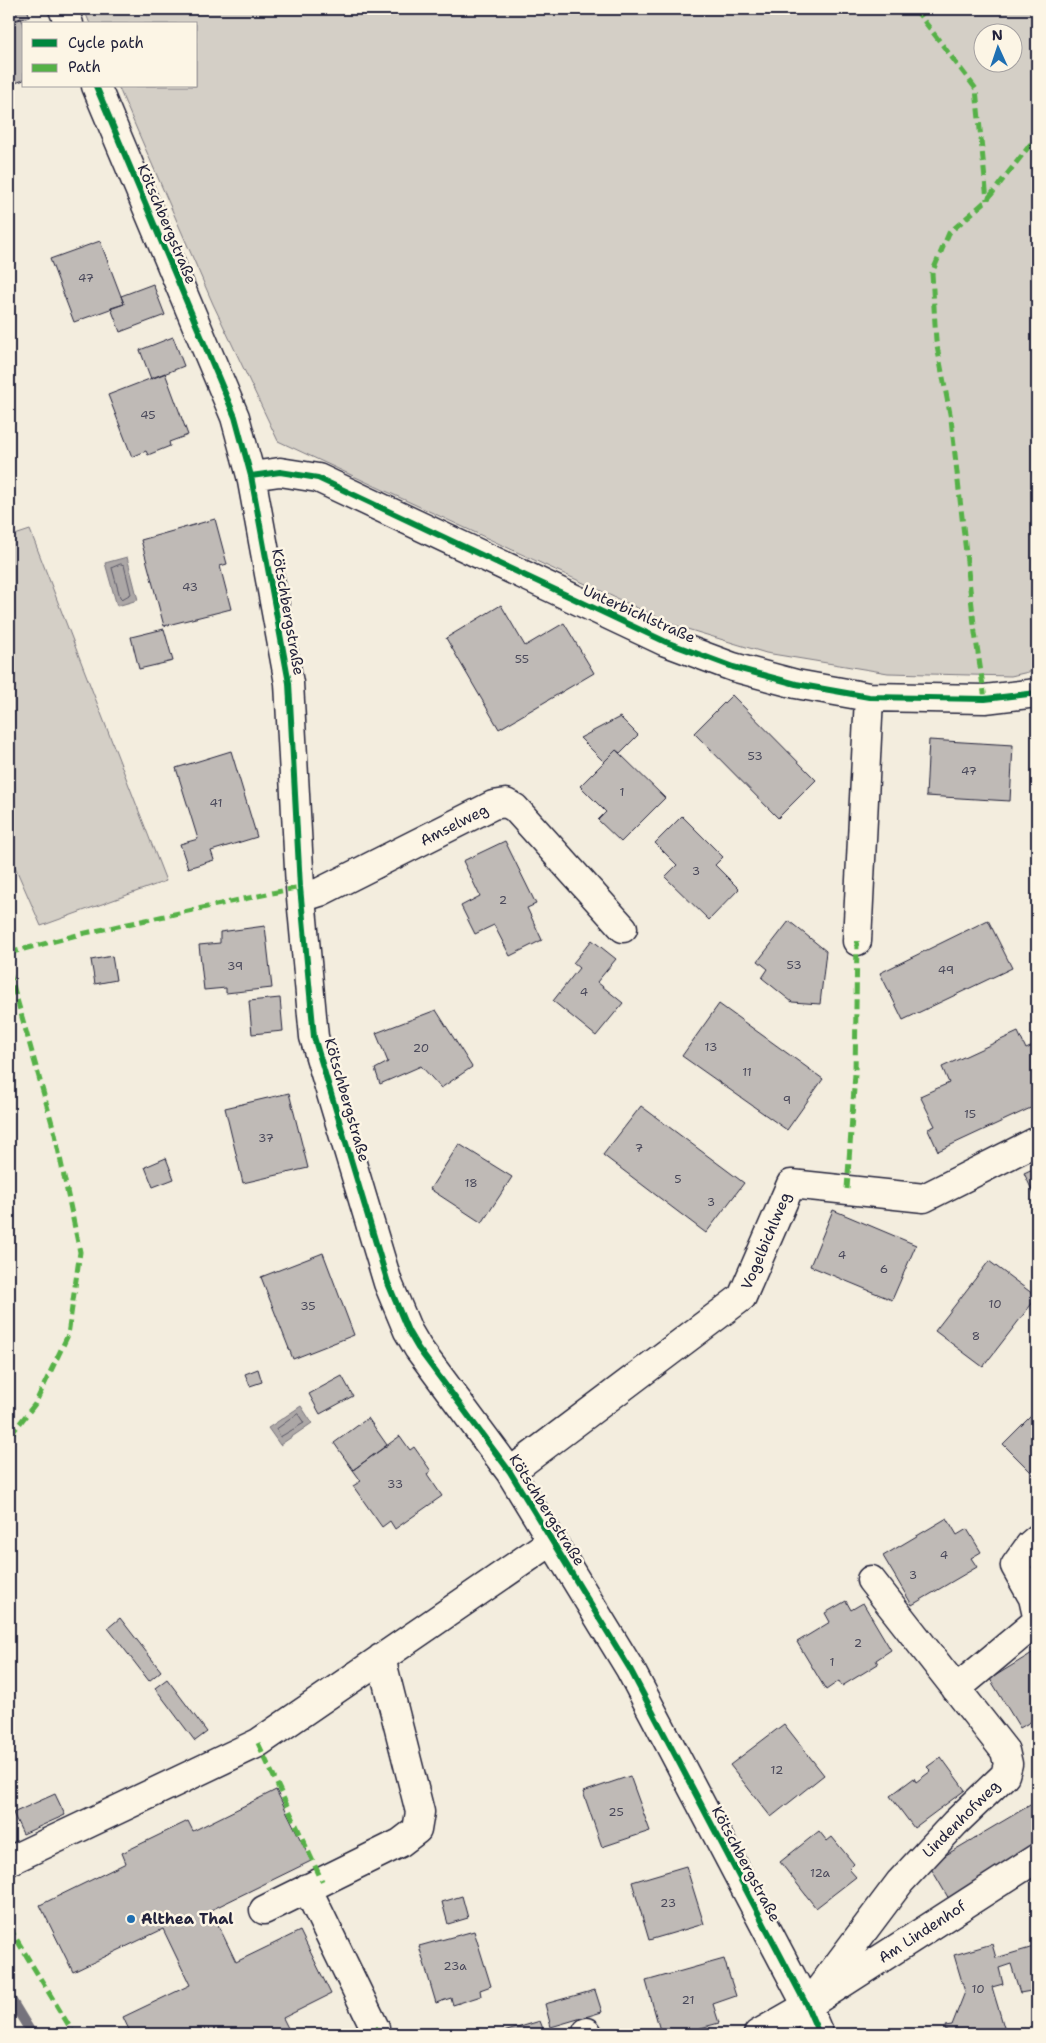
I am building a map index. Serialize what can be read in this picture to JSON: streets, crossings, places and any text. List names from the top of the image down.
{
  "streets": {
    "street": [
      "Kötschbergstraße",
      "Unterbichlstraße",
      "Amselweg",
      "Vogelbichlweg",
      "Lindenhofweg",
      "Am Lindenhof"
    ]
  },
  "crossings": [
    ["Kötschbergstraße", "Unterbichlstraße"],
    ["Kötschbergstraße", "Amselweg"],
    ["Kötschbergstraße", "Vogelbichlweg"],
    ["Kötschbergstraße", "Lindenhofweg"],
    ["Kötschbergstraße", "Am Lindenhof"],
    ["Lindenhofweg", "Am Lindenhof"]
  ],
  "places": ["Althea Thal"],
  "house_numbers": [
    "47",
    "45",
    "43",
    "55",
    "53",
    "47",
    "1",
    "41",
    "3",
    "2",
    "53",
    "39",
    "49",
    "4",
    "13",
    "20",
    "11",
    "9",
    "15",
    "37",
    "7",
    "5",
    "18",
    "3",
    "4",
    "6",
    "10",
    "35",
    "8",
    "33",
    "4",
    "3",
    "2",
    "1",
    "12",
    "25",
    "12a",
    "23",
    "23a",
    "10",
    "21"
  ],
  "legend": ["Cycle path", "Path"],
  "north": "top"
}
